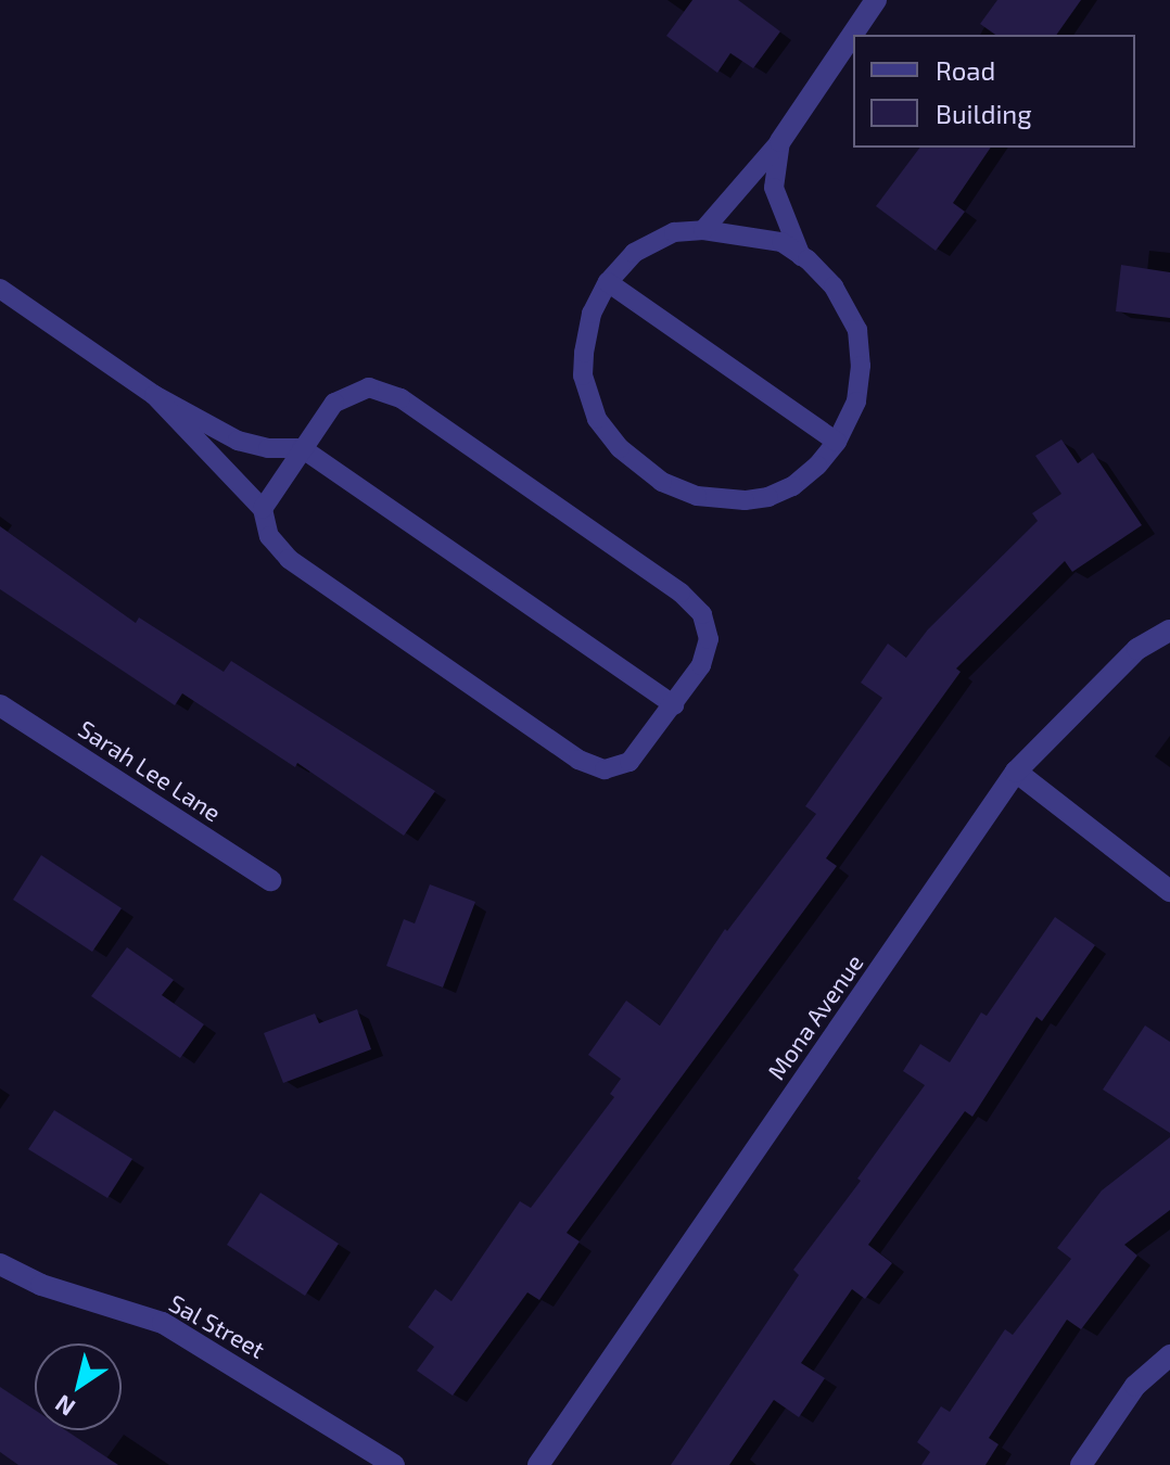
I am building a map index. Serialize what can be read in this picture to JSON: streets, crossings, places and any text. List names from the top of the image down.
{
  "streets": {
    "street": ["Sarah Lee Lane", "Mona Avenue", "Sal Street"]
  },
  "legend": ["Road", "Building"],
  "north": "bottom left"
}
